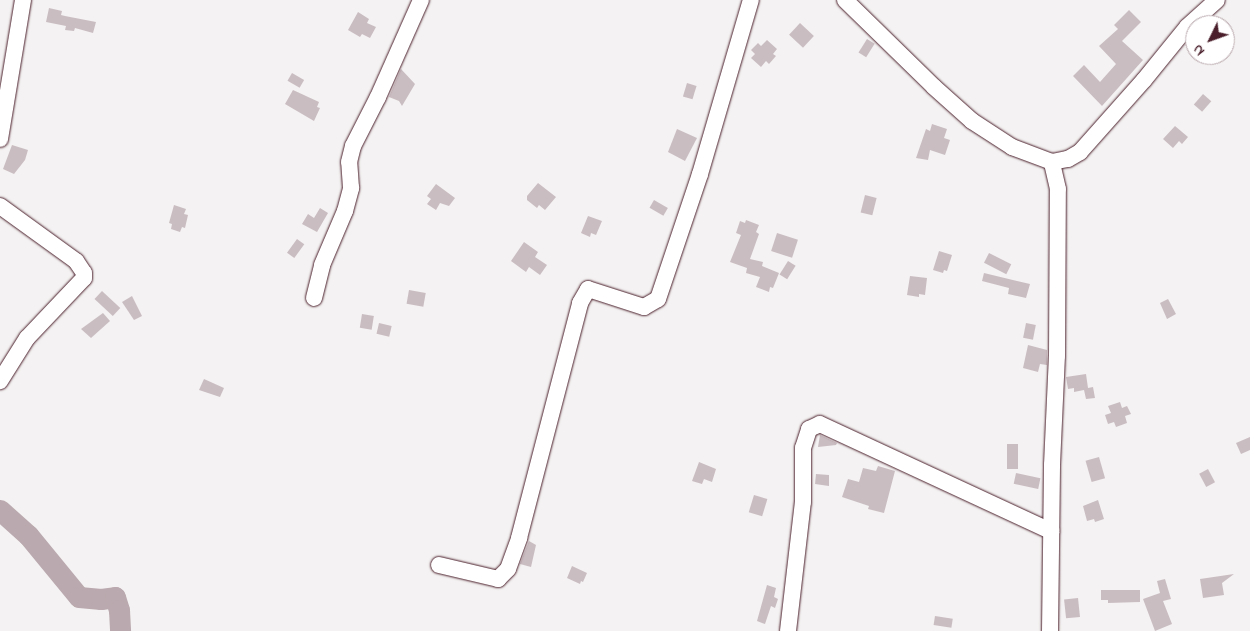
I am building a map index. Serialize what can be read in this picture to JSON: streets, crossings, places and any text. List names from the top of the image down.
{
  "north": "bottom left"
}
